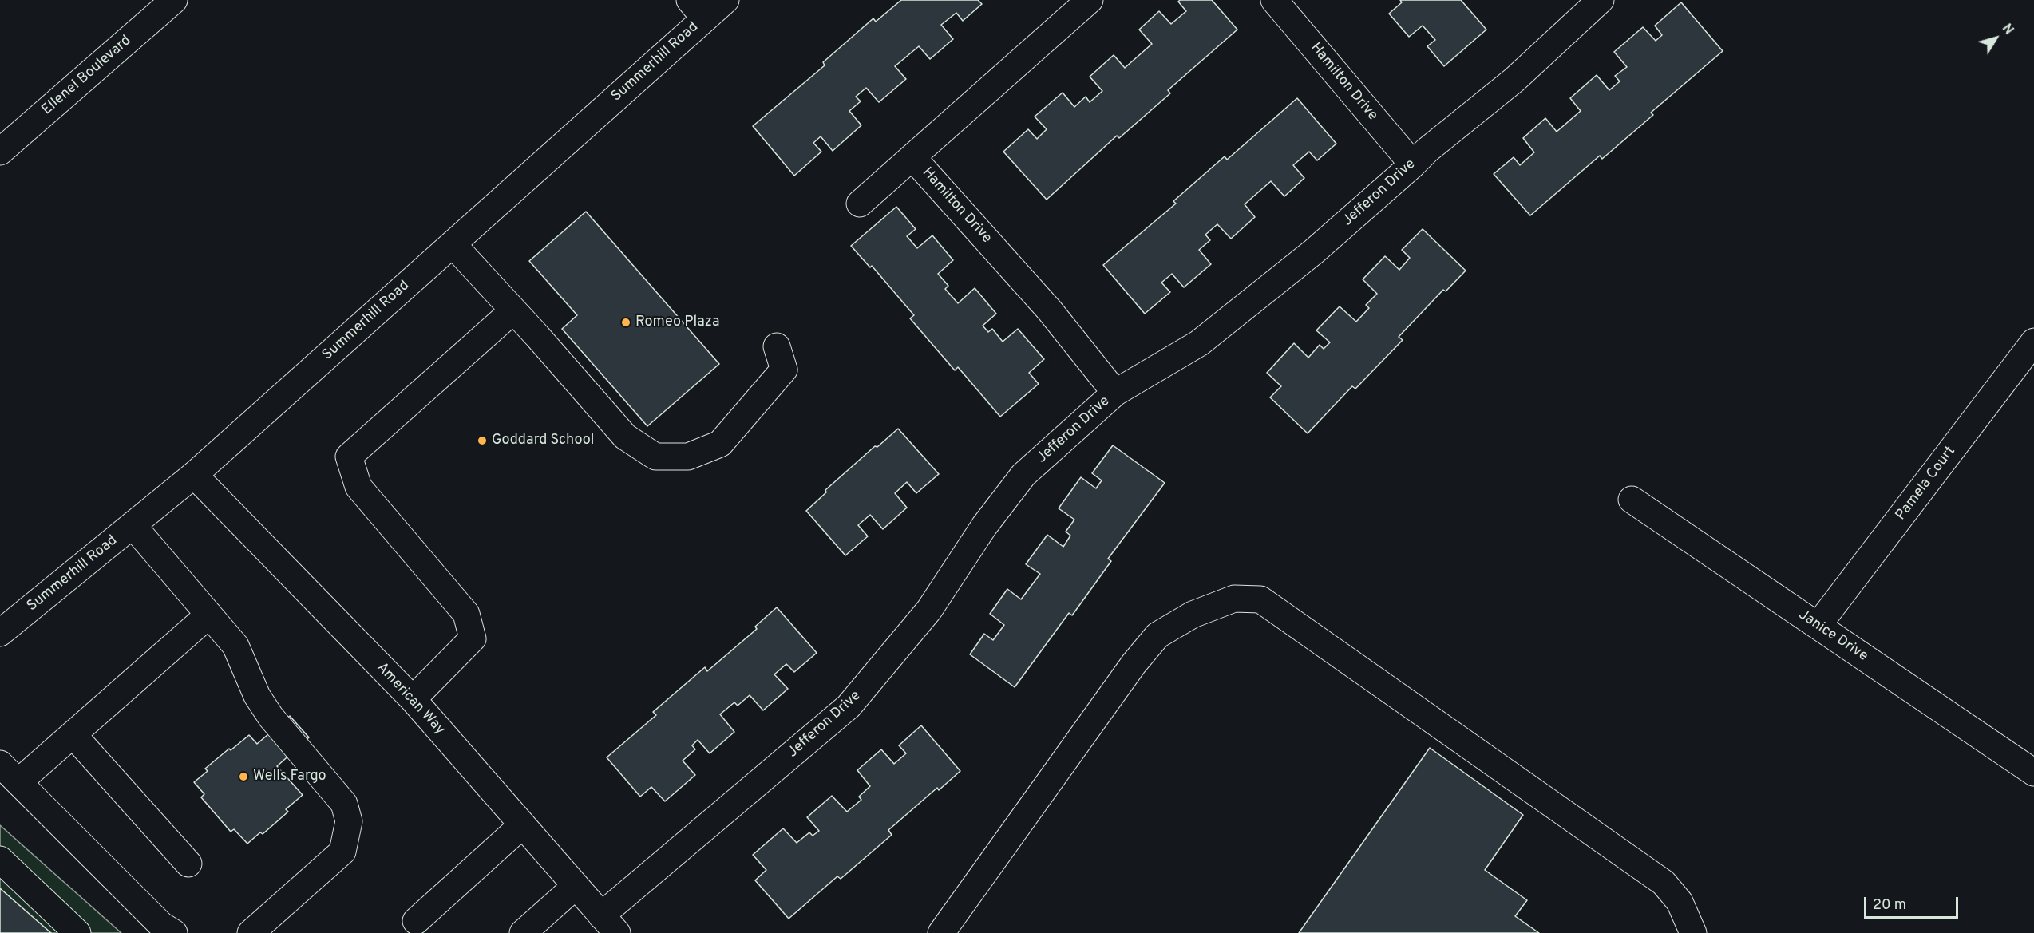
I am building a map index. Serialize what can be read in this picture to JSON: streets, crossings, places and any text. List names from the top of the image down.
{
  "streets": {
    "street": [
      "Summerhill Road",
      "Ellenel Boulevard",
      "Hamilton Drive",
      "Jefferon Drive",
      "Pamela Court",
      "Janice Drive",
      "American Way"
    ]
  },
  "crossings": [
    ["Summerhill Road", "American Way"],
    ["Hamilton Drive", "Jefferon Drive"],
    ["Jefferon Drive", "American Way"],
    ["Pamela Court", "Janice Drive"]
  ],
  "places": ["Romeo Plaza", "Goddard School", "Wells Fargo"],
  "scale_bar": "20 m",
  "north": "top right"
}
